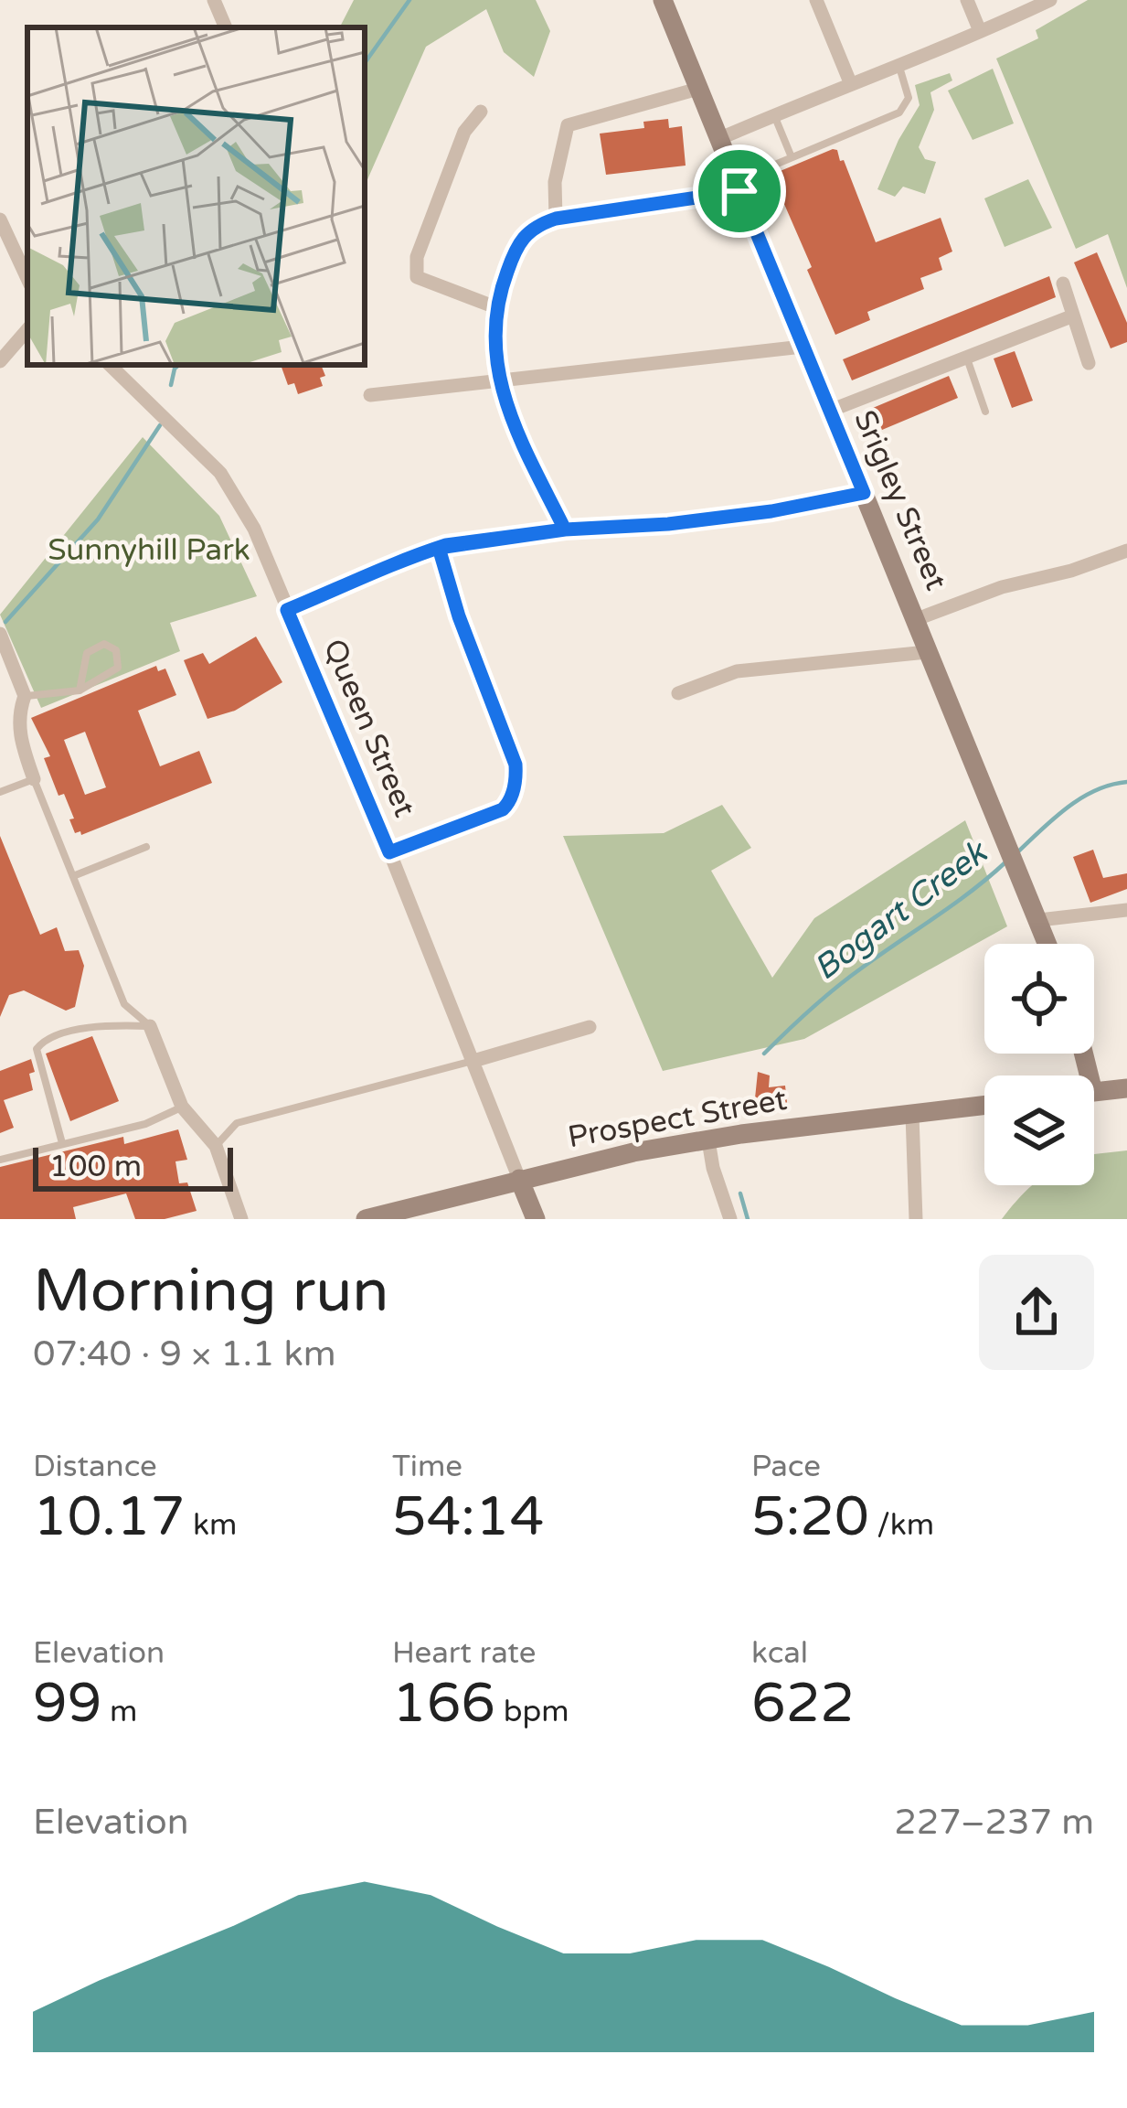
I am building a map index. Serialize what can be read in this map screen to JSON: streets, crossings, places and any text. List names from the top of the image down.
{
  "streets": {
    "street": ["Srigley Street", "Queen Street", "Prospect Street"]
  },
  "crossings": [
    ["Queen Street", "Prospect Street"]
  ],
  "water": ["Bogart Creek"],
  "parks": ["Sunnyhill Park"],
  "scale_bar": "100 m",
  "page": {
    "scale": "100 m",
    "heading": ["Morning run", "07:40 · 9 × 1.1 km"],
    "stats": [
      ["Distance", "10.17 km"],
      ["Time", "54:14"],
      ["Pace", "5:20 /km"],
      ["Elevation", "99 m"],
      ["Heart rate", "166 bpm"],
      ["kcal", "622"]
    ],
    "chart": ["Elevation", "227–237 m"]
  }
}
